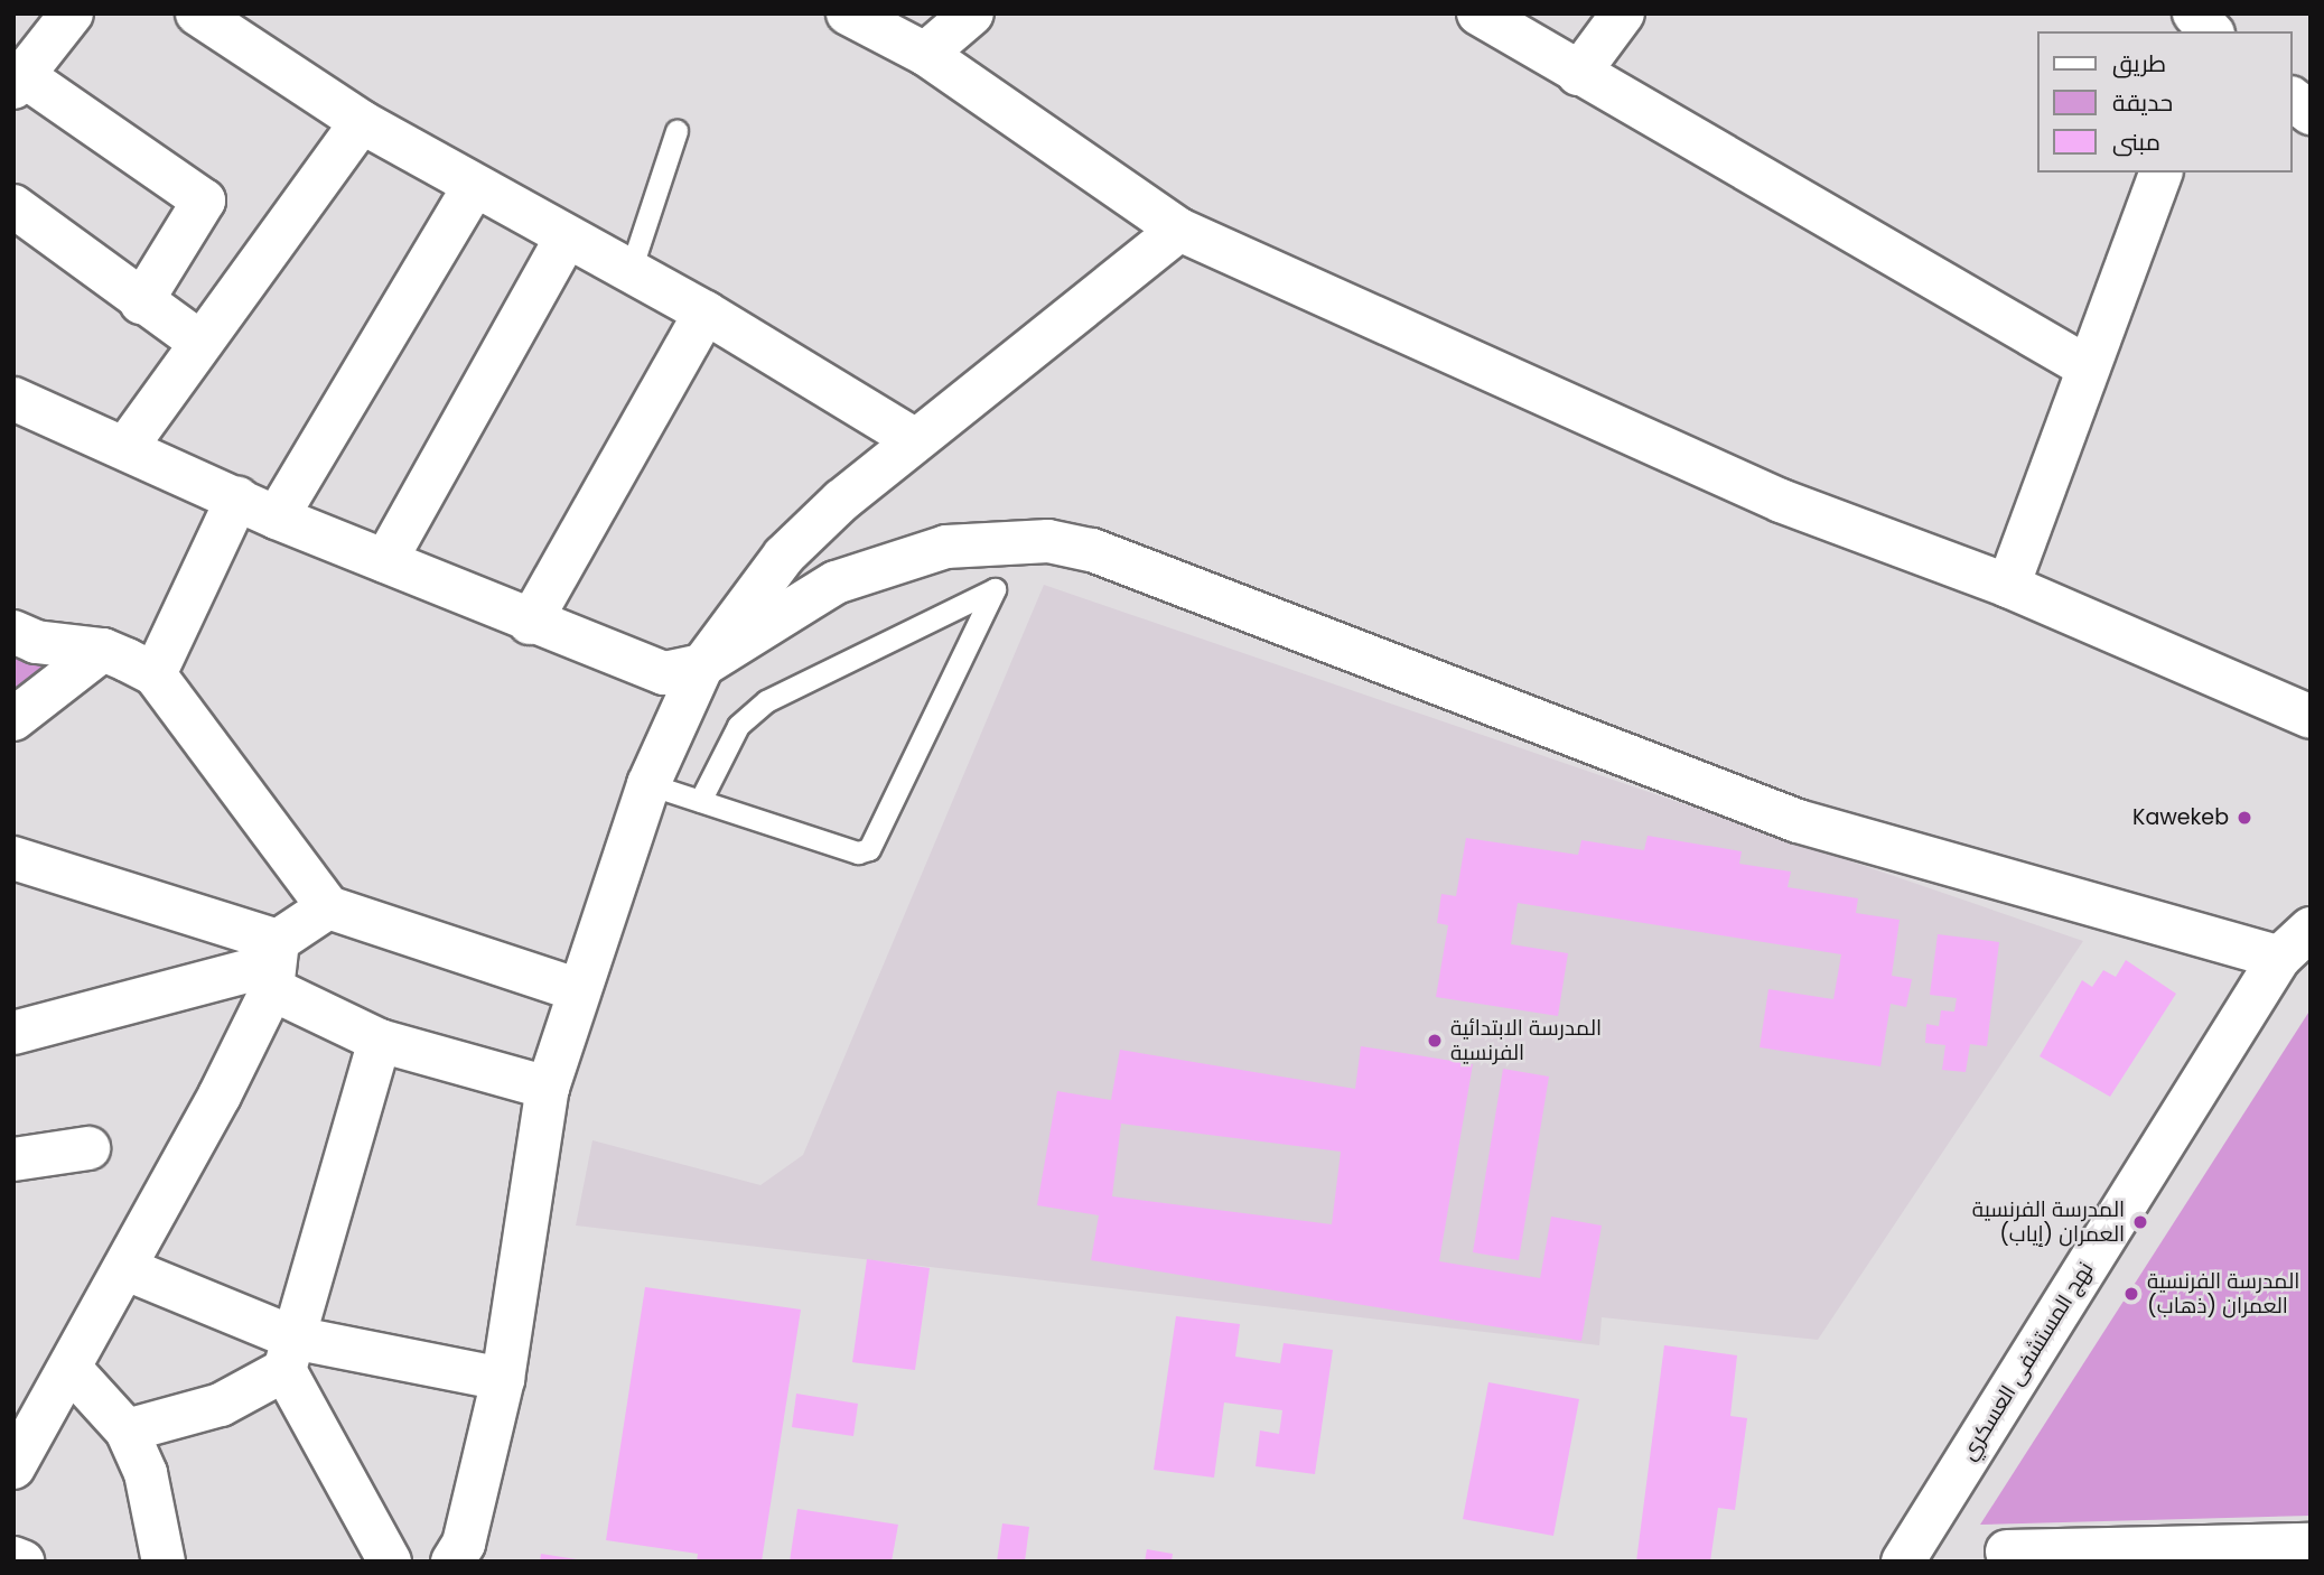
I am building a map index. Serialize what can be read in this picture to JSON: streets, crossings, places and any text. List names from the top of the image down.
{
  "streets": {
    "street": ["نهج المستشفى العسكري"]
  },
  "places": [
    "Kawekeb",
    "المدرسة الابتدائية الفرنسية",
    "المدرسة الفرنسية العمران (إياب)",
    "المدرسة الفرنسية العمران (ذهاب)"
  ],
  "legend": ["طريق", "حديقة", "مبنى"]
}
